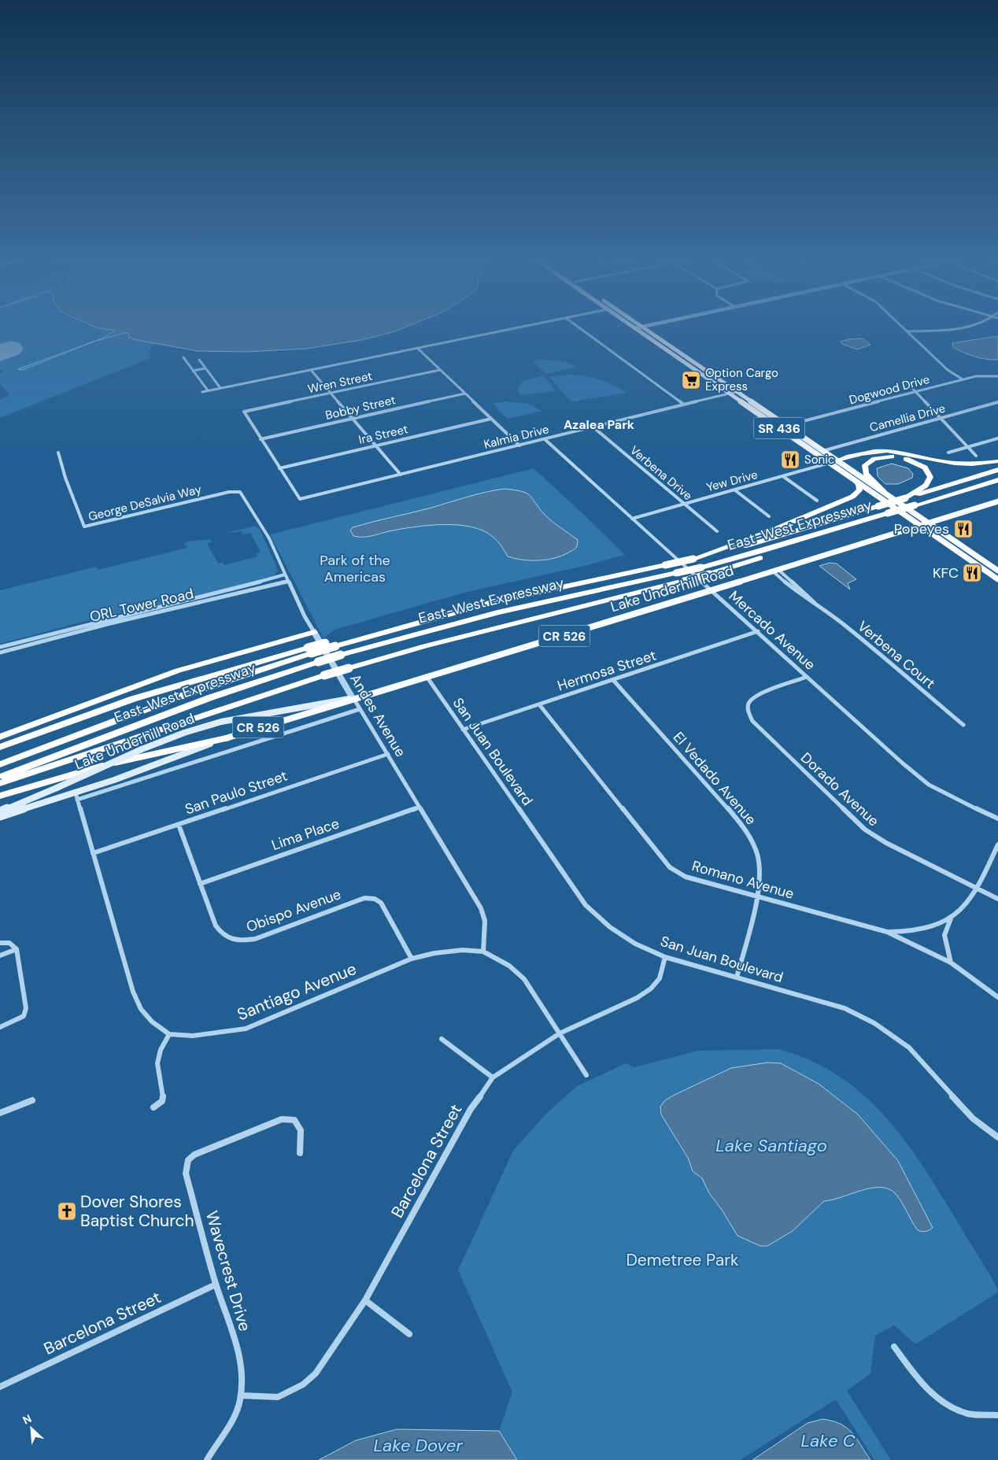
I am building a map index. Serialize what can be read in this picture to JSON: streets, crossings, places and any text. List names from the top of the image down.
{
  "streets": {
    "highway": ["East-West Expressway"],
    "main road": ["SR 436", "Lake Underhill Road", "CR 526"],
    "street": [
      "Wren Street",
      "Dogwood Drive",
      "Bobby Street",
      "Camellia Drive",
      "Ira Street",
      "Kalmia Drive",
      "Verbena Drive",
      "Yew Drive",
      "George DeSalvia Way",
      "ORL Tower Road",
      "Mercado Avenue",
      "Verbena Court",
      "Hermosa Street",
      "Andes Avenue",
      "San Juan Boulevard",
      "El Vedado Avenue",
      "Dorado Avenue",
      "San Paulo Street",
      "Lima Place",
      "Romano Avenue",
      "Obispo Avenue",
      "Santiago Avenue",
      "Barcelona Street",
      "Wavecrest Drive"
    ]
  },
  "crossings": [
    ["Wren Street", "Bobby Street"],
    ["Dogwood Drive", "SR 436"],
    ["Camellia Drive", "SR 436"],
    ["SR 436", "Kalmia Drive"],
    ["SR 436", "Yew Drive"],
    ["SR 436", "Lake Underhill Road"],
    ["Ira Street", "Kalmia Drive"],
    ["Kalmia Drive", "Verbena Drive"],
    ["Kalmia Drive", "Mercado Avenue"],
    ["Verbena Drive", "Yew Drive"],
    ["Yew Drive", "Mercado Avenue"],
    ["George DeSalvia Way", "Andes Avenue"],
    ["Lake Underhill Road", "Mercado Avenue"],
    ["Lake Underhill Road", "Verbena Court"],
    ["Lake Underhill Road", "Andes Avenue"],
    ["Lake Underhill Road", "San Juan Boulevard"],
    ["ORL Tower Road", "Andes Avenue"],
    ["Mercado Avenue", "Hermosa Street"],
    ["Mercado Avenue", "Dorado Avenue"],
    ["Hermosa Street", "San Juan Boulevard"],
    ["Hermosa Street", "El Vedado Avenue"],
    ["Hermosa Street", "Romano Avenue"],
    ["Andes Avenue", "San Paulo Street"],
    ["Andes Avenue", "Lima Place"],
    ["Andes Avenue", "Santiago Avenue"],
    ["San Juan Boulevard", "El Vedado Avenue"],
    ["San Juan Boulevard", "Barcelona Street"],
    ["El Vedado Avenue", "Romano Avenue"],
    ["San Paulo Street", "Obispo Avenue"],
    ["Lima Place", "Obispo Avenue"],
    ["Obispo Avenue", "Santiago Avenue"],
    ["Santiago Avenue", "Barcelona Street"],
    ["Barcelona Street", "Wavecrest Drive"]
  ],
  "districts": ["Azalea Park"],
  "water": ["Lake Santiago", "Lake C", "Lake Dover"],
  "parks": ["Park of the Americas", "Demetree Park"],
  "places": {
    "supermarket": ["Option Cargo Express"],
    "restaurant": ["Sonic", "Popeyes", "KFC"],
    "church": ["Dover Shores Baptist Church"]
  },
  "north": "top left"
}
